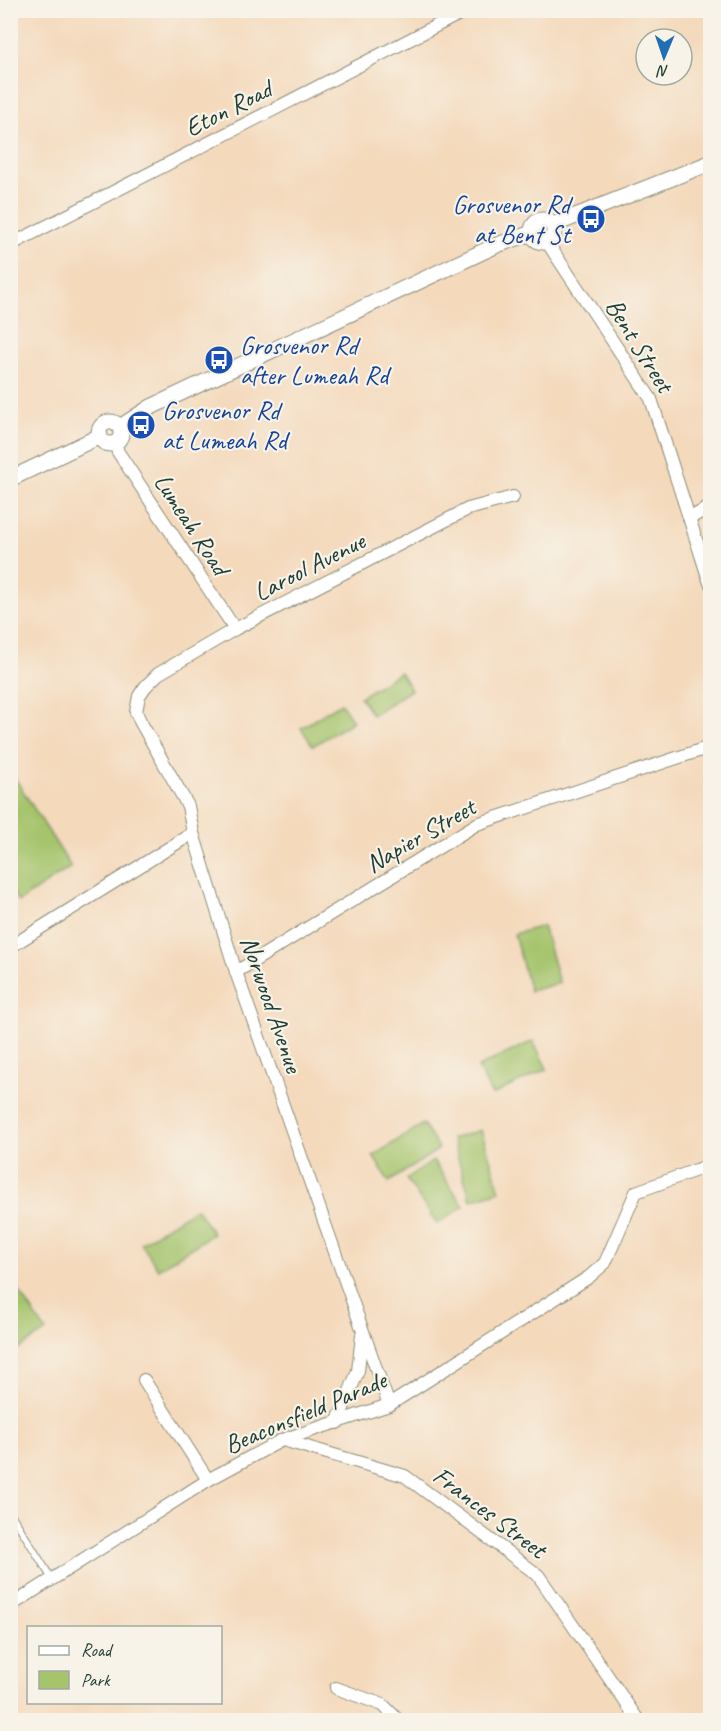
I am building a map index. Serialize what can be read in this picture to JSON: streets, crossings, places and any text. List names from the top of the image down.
{
  "streets": {
    "street": [
      "Eton Road",
      "Bent Street",
      "Lumeah Road",
      "Larool Avenue",
      "Napier Street",
      "Norwood Avenue",
      "Beaconsfield Parade",
      "Frances Street"
    ]
  },
  "crossings": [
    ["Lumeah Road", "Larool Avenue"],
    ["Larool Avenue", "Norwood Avenue"],
    ["Napier Street", "Norwood Avenue"],
    ["Norwood Avenue", "Beaconsfield Parade"],
    ["Beaconsfield Parade", "Frances Street"]
  ],
  "places": {
    "bus stop": ["Grosvenor Rd at Bent St", "Grosvenor Rd after Lumeah Rd", "Grosvenor Rd at Lumeah Rd"]
  },
  "legend": ["Road", "Park"],
  "north": "bottom"
}
